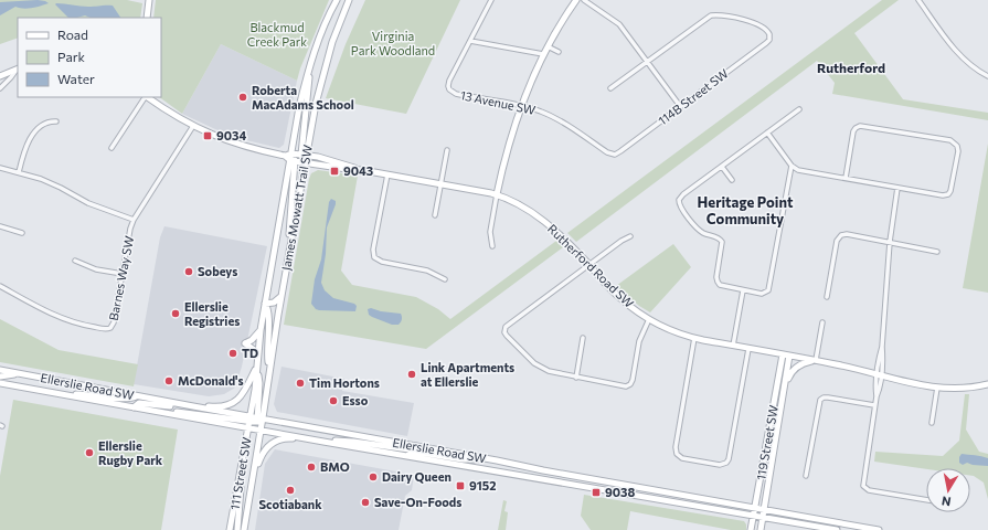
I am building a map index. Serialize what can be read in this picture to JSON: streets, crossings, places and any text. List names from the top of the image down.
{
  "streets": {
    "main road": [
      "James Mowatt Trail SW",
      "Rutherford Road SW",
      "Ellerslie Road SW",
      "119 Street SW",
      "111 Street SW"
    ],
    "street": ["114B Street SW", "13 Avenue SW", "Barnes Way SW"]
  },
  "crossings": [
    ["114B Street SW", "13 Avenue SW"],
    ["James Mowatt Trail SW", "Rutherford Road SW"],
    ["James Mowatt Trail SW", "Ellerslie Road SW"],
    ["James Mowatt Trail SW", "111 Street SW"],
    ["Rutherford Road SW", "119 Street SW"],
    ["Ellerslie Road SW", "119 Street SW"],
    ["Ellerslie Road SW", "111 Street SW"]
  ],
  "districts": ["Rutherford", "Heritage Point Community"],
  "parks": ["Blackmud Creek Park", "Virginia Park Woodland"],
  "places": {
    "other": [
      "Roberta MacAdams School",
      "Sobeys",
      "Ellerslie Registries",
      "TD",
      "Link Apartments at Ellerslie",
      "McDonald's",
      "Tim Hortons",
      "Esso",
      "Ellerslie Rugby Park",
      "BMO",
      "Dairy Queen",
      "Scotiabank",
      "Save-On-Foods"
    ],
    "transit": [
      "9034",
      "9043",
      "9152",
      "9038"
    ]
  },
  "legend": ["Road", "Park", "Water"],
  "north": "bottom"
}
